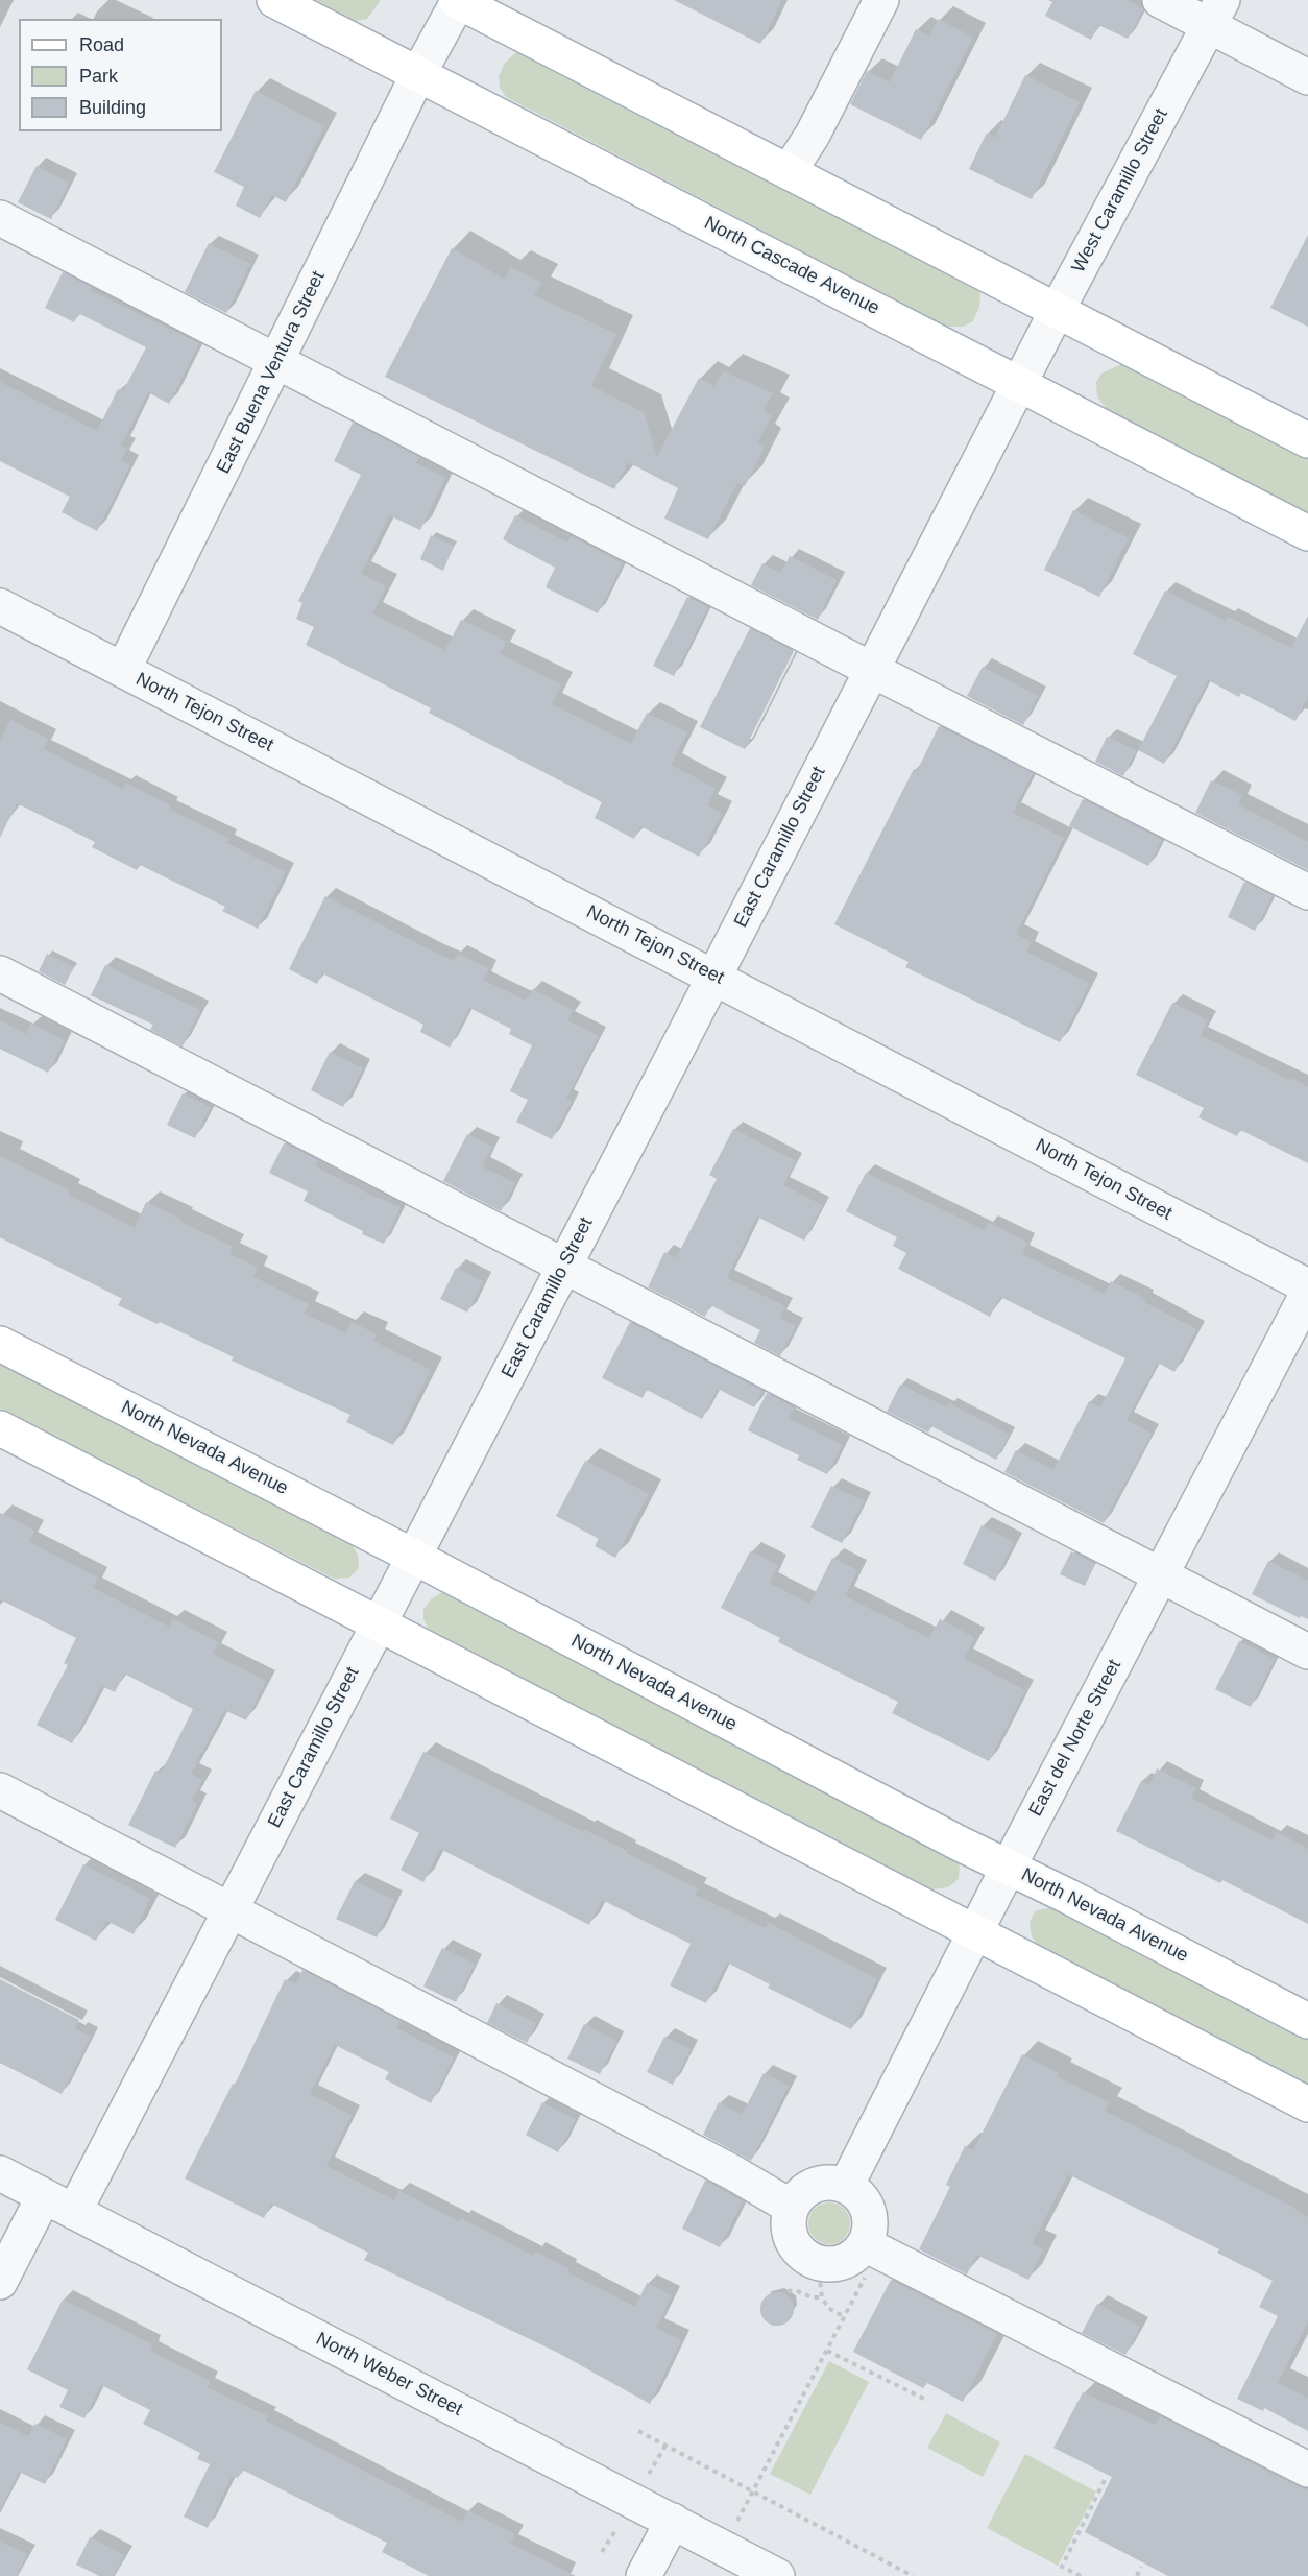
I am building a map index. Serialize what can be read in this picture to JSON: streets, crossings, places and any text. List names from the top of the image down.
{
  "streets": {
    "main road": ["North Cascade Avenue", "North Nevada Avenue"],
    "street": [
      "West Caramillo Street",
      "East Buena Ventura Street",
      "North Tejon Street",
      "East Caramillo Street",
      "East del Norte Street",
      "North Weber Street"
    ]
  },
  "crossings": [
    ["West Caramillo Street", "North Cascade Avenue"],
    ["West Caramillo Street", "East Caramillo Street"],
    ["North Cascade Avenue", "East Buena Ventura Street"],
    ["North Cascade Avenue", "East Caramillo Street"],
    ["East Buena Ventura Street", "North Tejon Street"],
    ["North Tejon Street", "East Caramillo Street"],
    ["East Caramillo Street", "North Nevada Avenue"],
    ["East Caramillo Street", "North Weber Street"],
    ["North Nevada Avenue", "East del Norte Street"]
  ],
  "legend": ["Road", "Park", "Building"]
}
